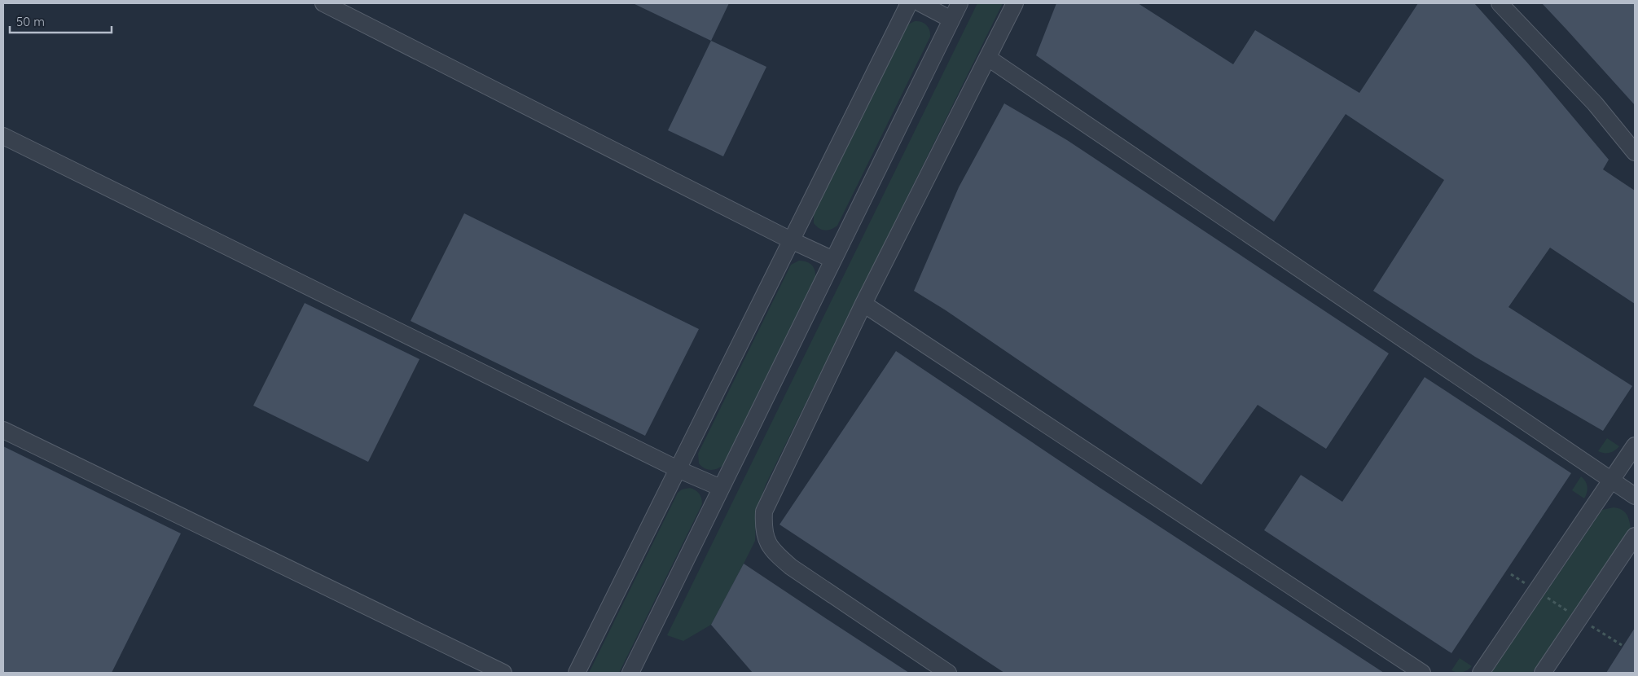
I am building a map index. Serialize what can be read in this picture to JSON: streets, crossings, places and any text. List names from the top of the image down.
{
  "scale_bar": "50 m"
}
